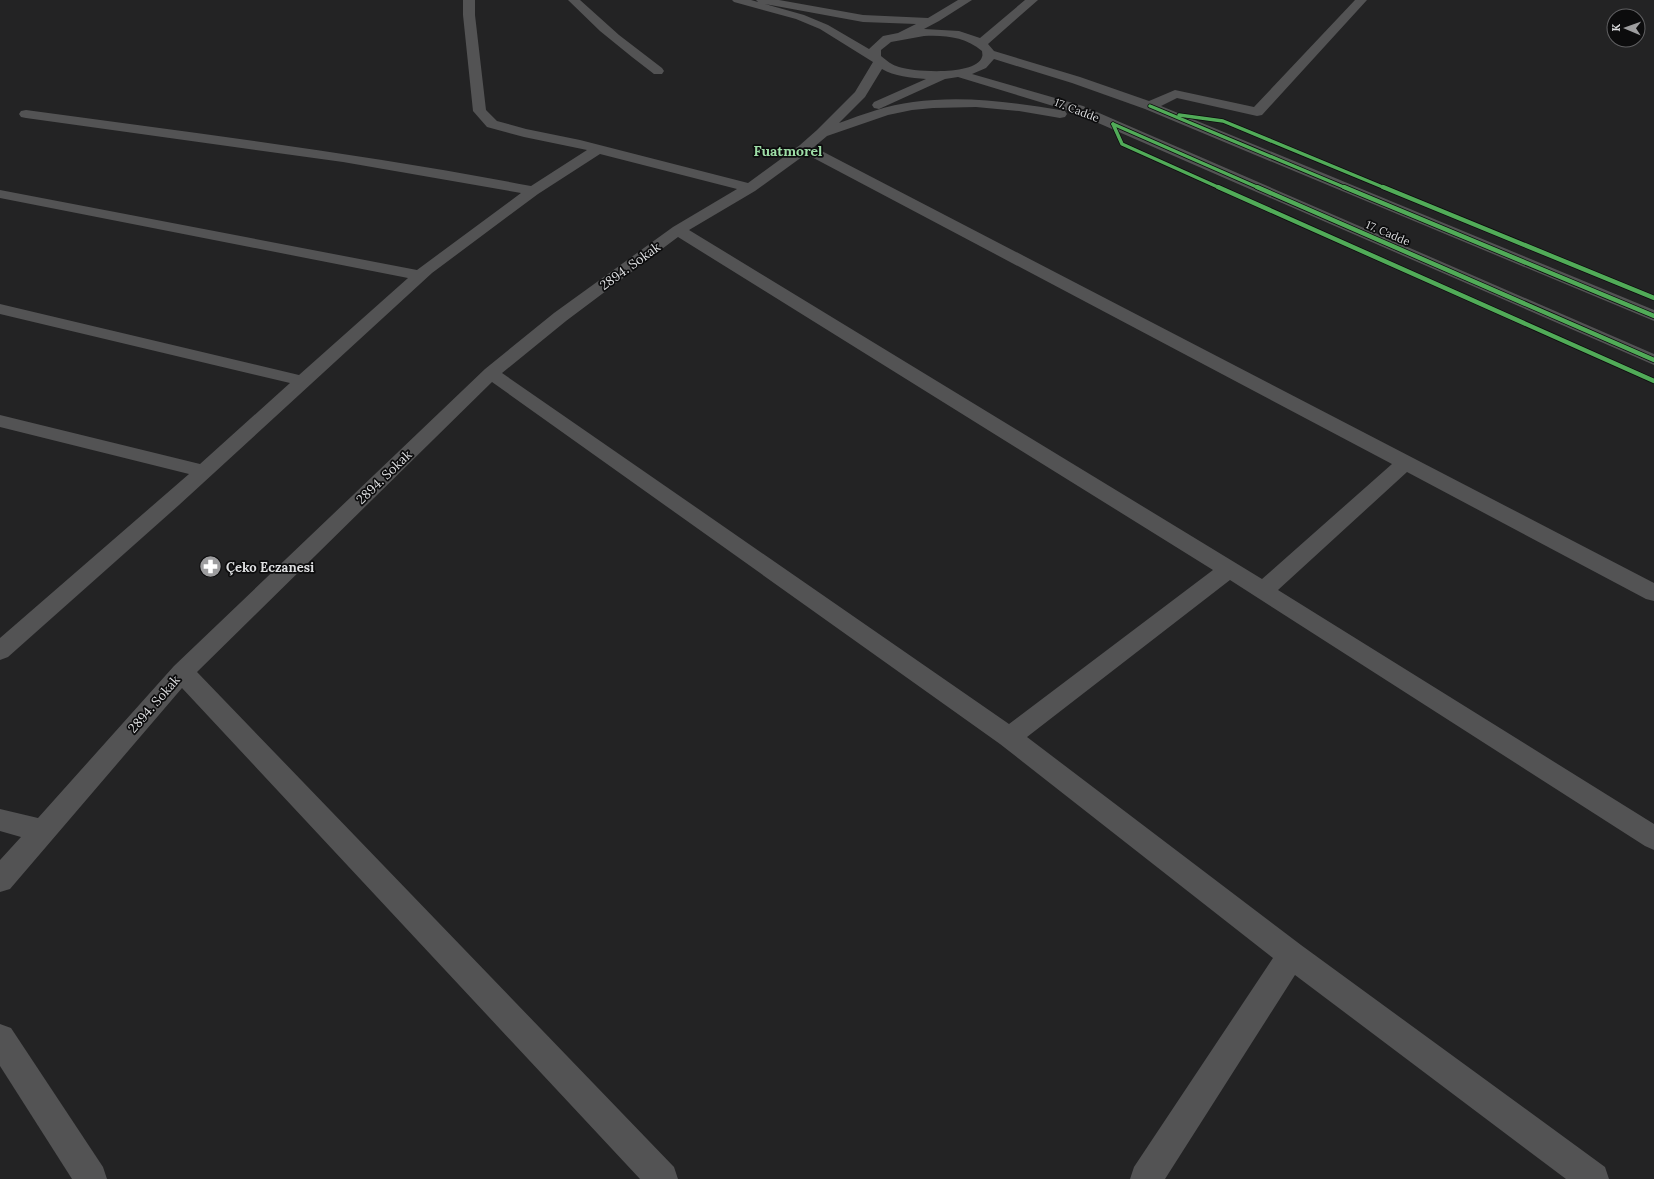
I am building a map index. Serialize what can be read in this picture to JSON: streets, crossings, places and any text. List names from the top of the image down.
{
  "streets": {
    "street": ["17. Cadde", "2894. Sokak"]
  },
  "districts": ["Fuatmorel"],
  "places": {
    "pharmacy": ["Çeko Eczanesi"]
  },
  "north": "left"
}
